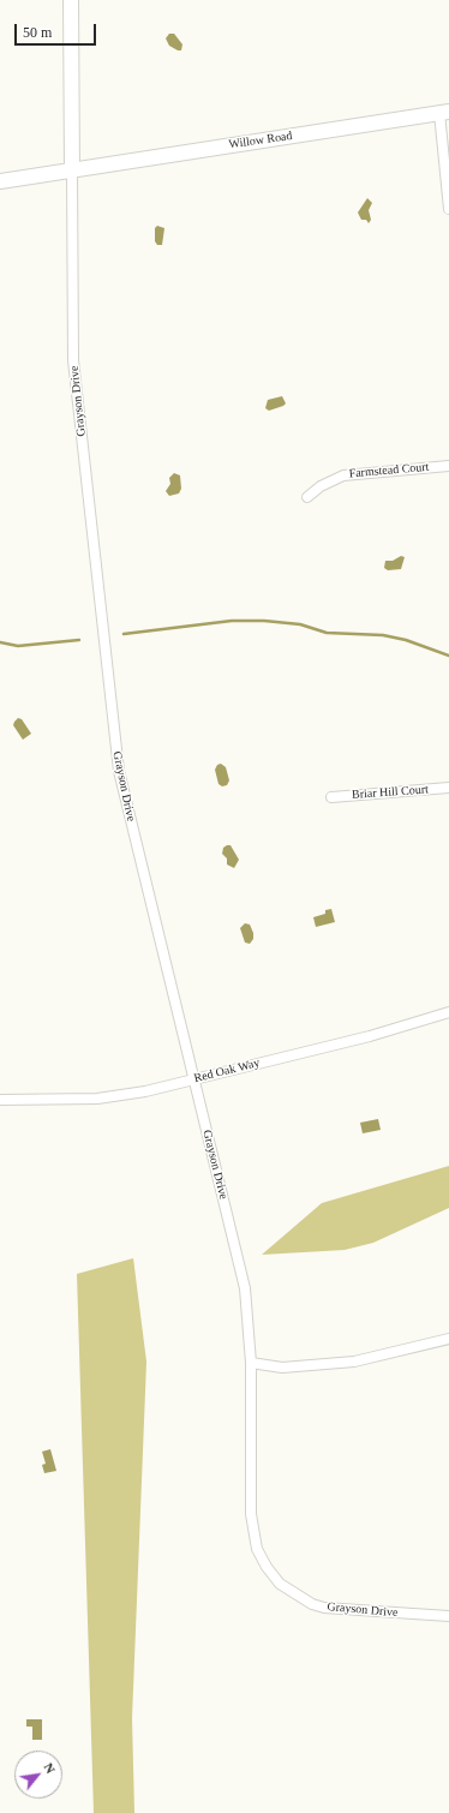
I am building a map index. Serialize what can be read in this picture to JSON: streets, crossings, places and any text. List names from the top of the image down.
{
  "streets": {
    "street": [
      "Willow Road",
      "Grayson Drive",
      "Farmstead Court",
      "Briar Hill Court",
      "Red Oak Way"
    ]
  },
  "crossings": [
    ["Willow Road", "Grayson Drive"],
    ["Grayson Drive", "Red Oak Way"]
  ],
  "scale_bar": "50 m",
  "north": "top right"
}
